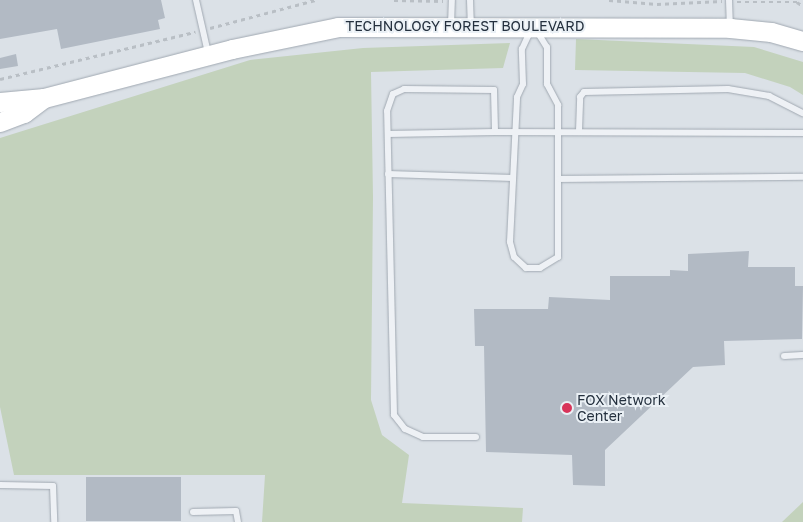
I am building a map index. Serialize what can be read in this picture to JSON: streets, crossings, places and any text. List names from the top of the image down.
{
  "streets": {
    "street": ["TECHNOLOGY FOREST BOULEVARD"]
  },
  "places": ["FOX Network Center"]
}
